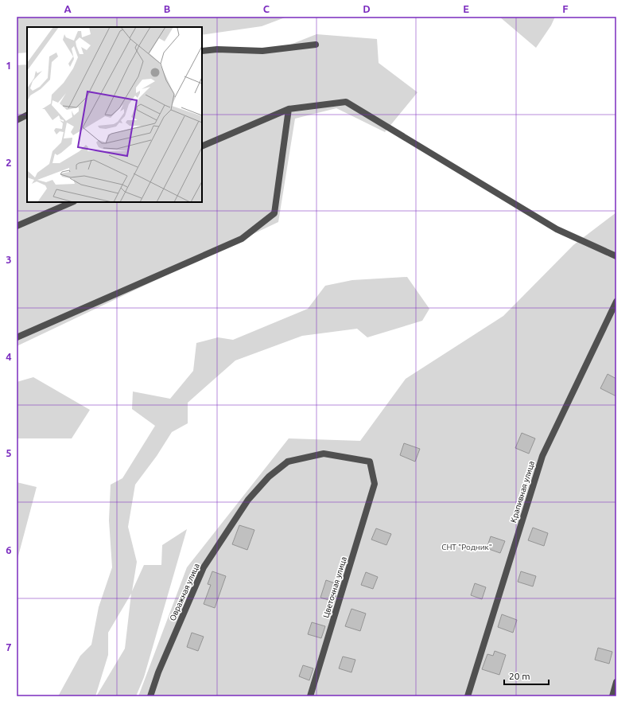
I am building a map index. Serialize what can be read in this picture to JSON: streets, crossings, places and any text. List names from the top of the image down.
{
  "streets": {
    "street": ["Крапивная улица", "Цветочная улица", "Овражная улица"]
  },
  "crossings": [
    ["Цветочная улица", "Овражная улица"]
  ],
  "parks": ["СНТ \"Родник\""],
  "scale_bar": "20 m",
  "grid": {
    "columns": [
      "A",
      "B",
      "C",
      "D",
      "E",
      "F"
    ],
    "rows": [
      "1",
      "2",
      "3",
      "4",
      "5",
      "6",
      "7"
    ]
  }
}
